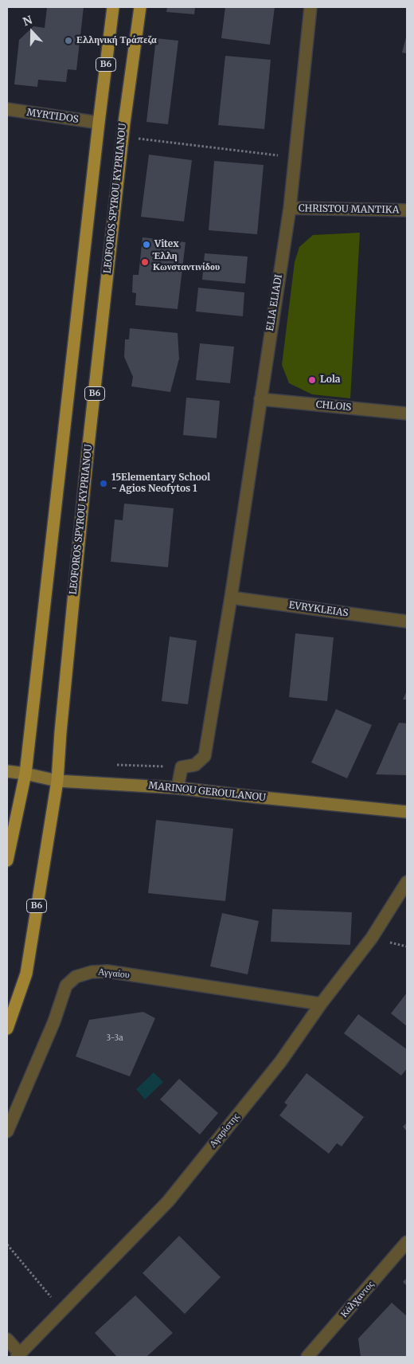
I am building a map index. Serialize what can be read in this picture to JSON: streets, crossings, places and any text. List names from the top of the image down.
{
  "streets": {
    "main road": ["B6", "LEOFOROS SPYROU KYPRIANOU"],
    "street": [
      "MYRTIDOS",
      "CHRISTOU MANTIKA",
      "ELIA ELIADI",
      "CHLOIS",
      "EVRYKLEIAS",
      "MARINOU GEROULANOU",
      "Αγγαίου",
      "Αγαρίστης",
      "Κάλχαντος"
    ]
  },
  "crossings": [
    ["B6", "MYRTIDOS"],
    ["B6", "MARINOU GEROULANOU"],
    ["LEOFOROS SPYROU KYPRIANOU", "MARINOU GEROULANOU"],
    ["CHRISTOU MANTIKA", "ELIA ELIADI"],
    ["ELIA ELIADI", "CHLOIS"],
    ["ELIA ELIADI", "EVRYKLEIAS"],
    ["Αγγαίου", "Αγαρίστης"]
  ],
  "places": [
    "Ελληνική Τράπεζα",
    "Vitex",
    "Έλλη Κωνσταντινίδου",
    "Lola",
    "15Elementary School - Agios Neofytos 1"
  ],
  "house_numbers": ["3-3a"],
  "north": "top"
}
